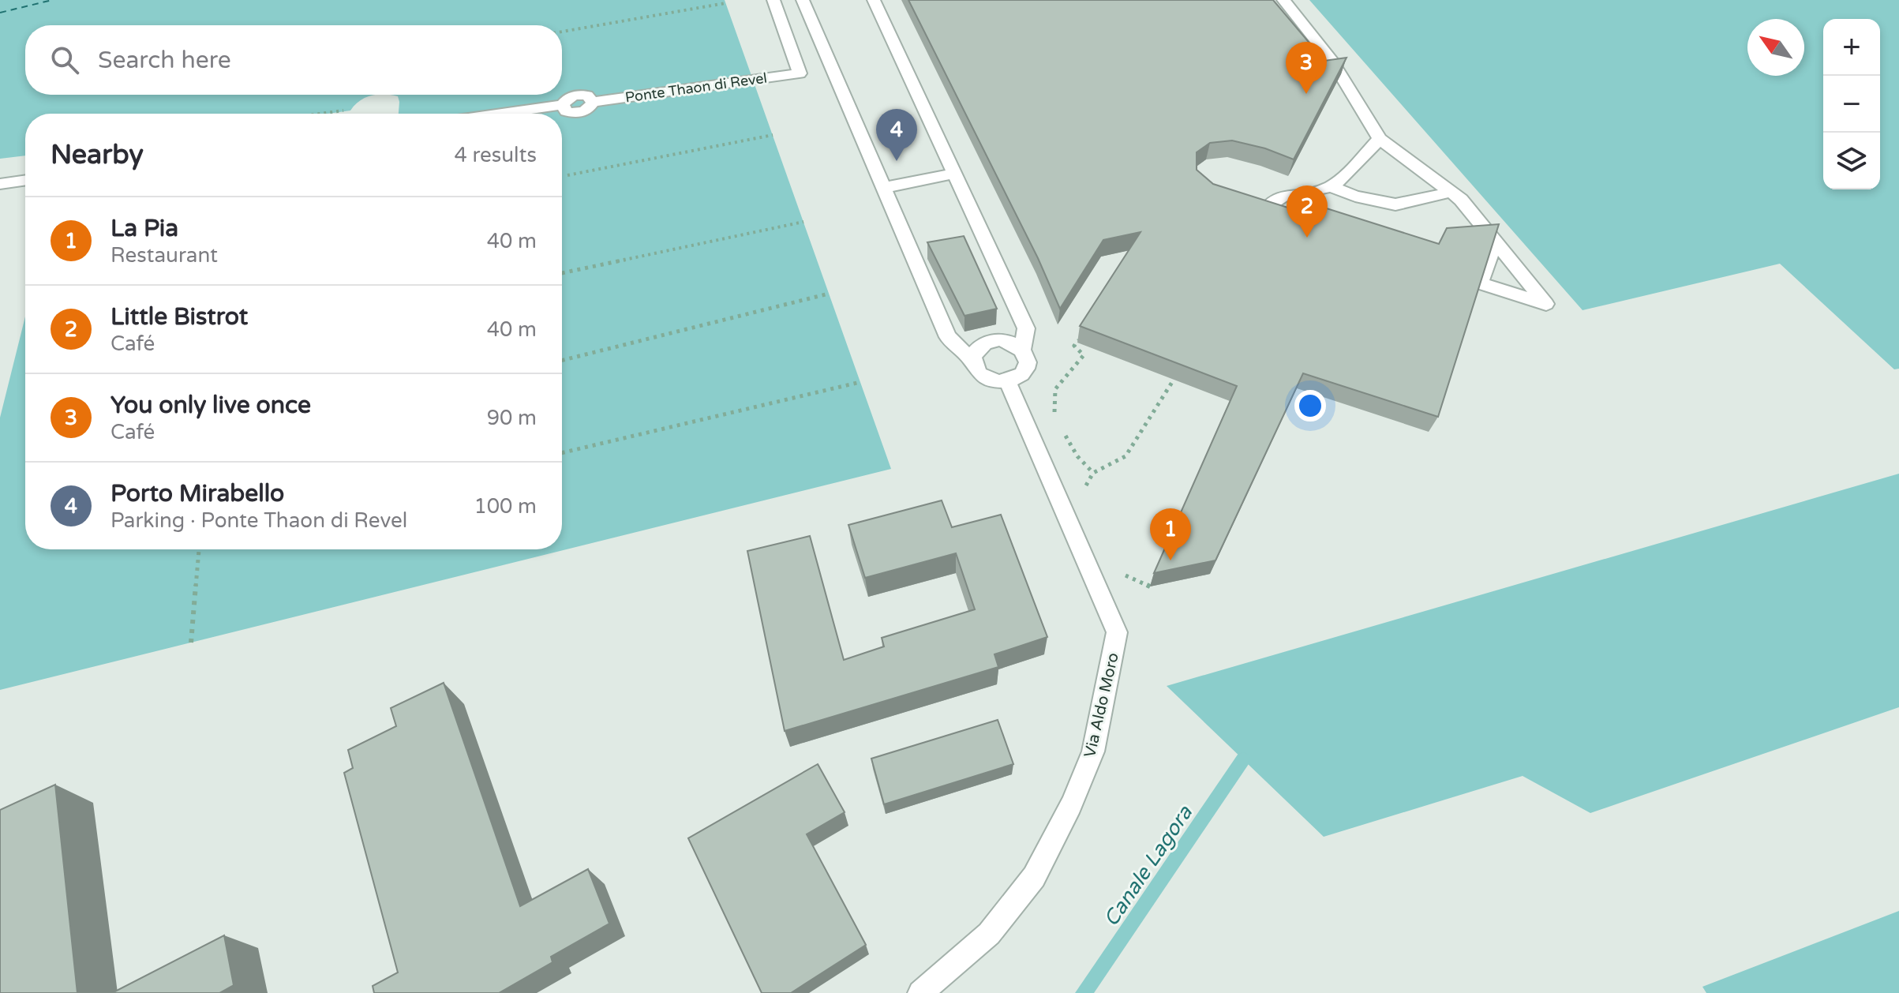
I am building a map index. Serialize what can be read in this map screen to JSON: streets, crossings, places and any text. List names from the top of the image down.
{
  "streets": {
    "street": ["Ponte Thaon di Revel", "Via Aldo Moro"]
  },
  "water": ["Canale Lagora"],
  "north": "top left",
  "page": {
    "map_buttons": ["+", "−"],
    "search": "Search here",
    "pins": [
      "3",
      "4",
      "2",
      "1"
    ],
    "heading": ["Nearby", "4 results"],
    "list": [
      {
        "mark": "1",
        "name": "La Pia",
        "note": "Restaurant",
        "value": "40 m"
      },
      {
        "mark": "2",
        "name": "Little Bistrot",
        "note": "Café",
        "value": "40 m"
      },
      {
        "mark": "3",
        "name": "You only live once",
        "note": "Café",
        "value": "90 m"
      },
      {
        "mark": "4",
        "name": "Porto Mirabello",
        "note": "Parking · Ponte Thaon di Revel",
        "value": "100 m"
      }
    ]
  }
}
